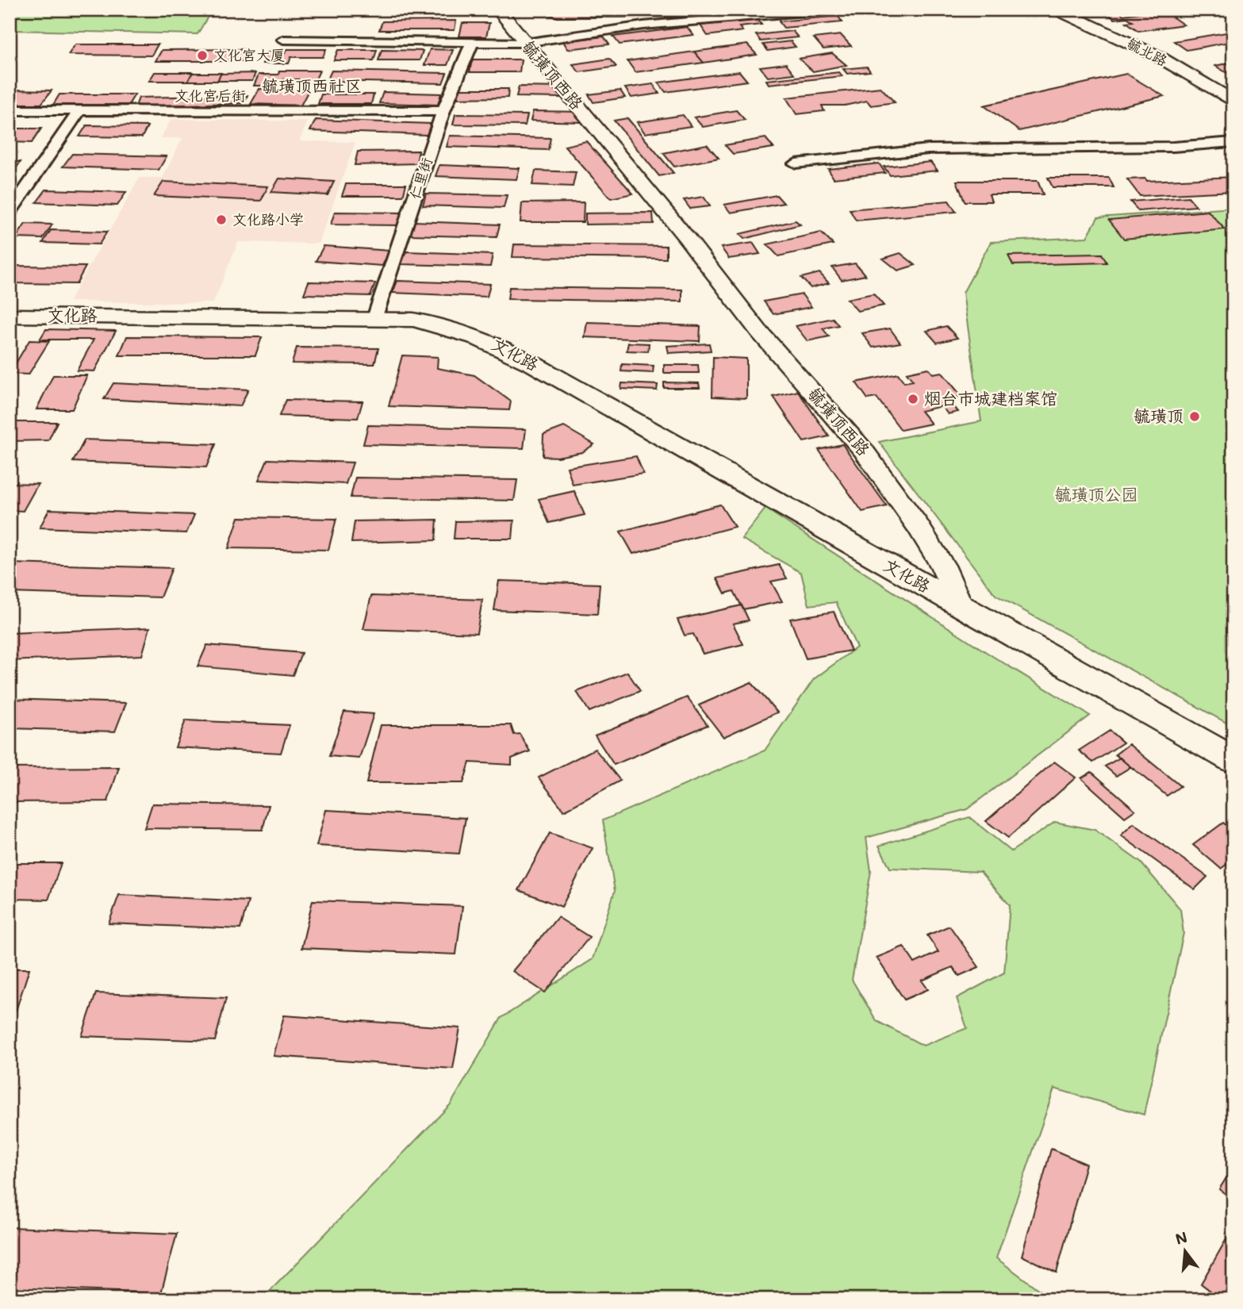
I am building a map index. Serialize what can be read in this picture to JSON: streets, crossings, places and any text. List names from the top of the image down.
{
  "streets": {
    "main road": ["文化路"],
    "street": [
      "毓北路",
      "毓璜顶西路",
      "文化宫后街",
      "仁里街"
    ]
  },
  "crossings": [
    ["毓璜顶西路", "文化路"],
    ["文化宫后街", "仁里街"],
    ["仁里街", "文化路"]
  ],
  "districts": ["毓璜顶西社区"],
  "parks": ["毓璜顶公园"],
  "places": [
    "文化宫大厦",
    "文化路小学",
    "烟台市城建档案馆",
    "毓璜顶"
  ],
  "north": "top"
}
